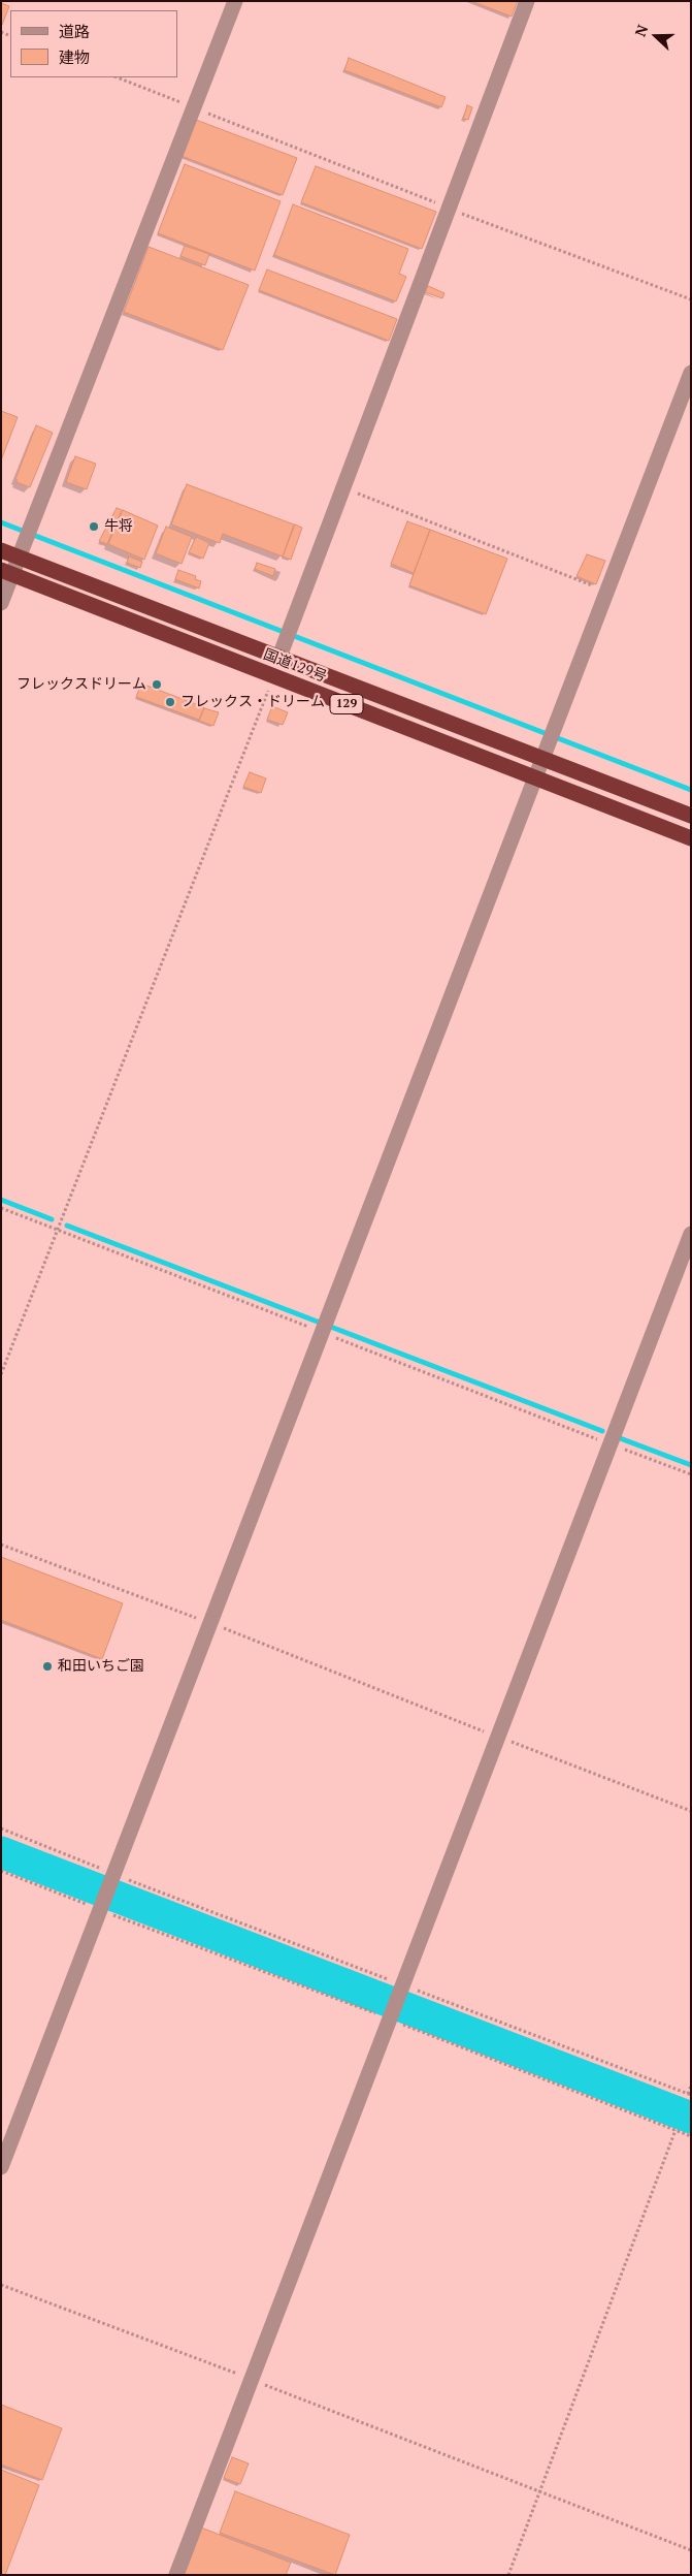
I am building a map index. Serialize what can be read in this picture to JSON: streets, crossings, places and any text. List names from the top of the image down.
{
  "streets": {
    "highway": ["国道129号", "129"]
  },
  "places": [
    "牛将",
    "フレックスドリーム",
    "フレックス・ドリーム",
    "和田いちご園"
  ],
  "legend": ["道路", "建物"],
  "north": "left"
}
